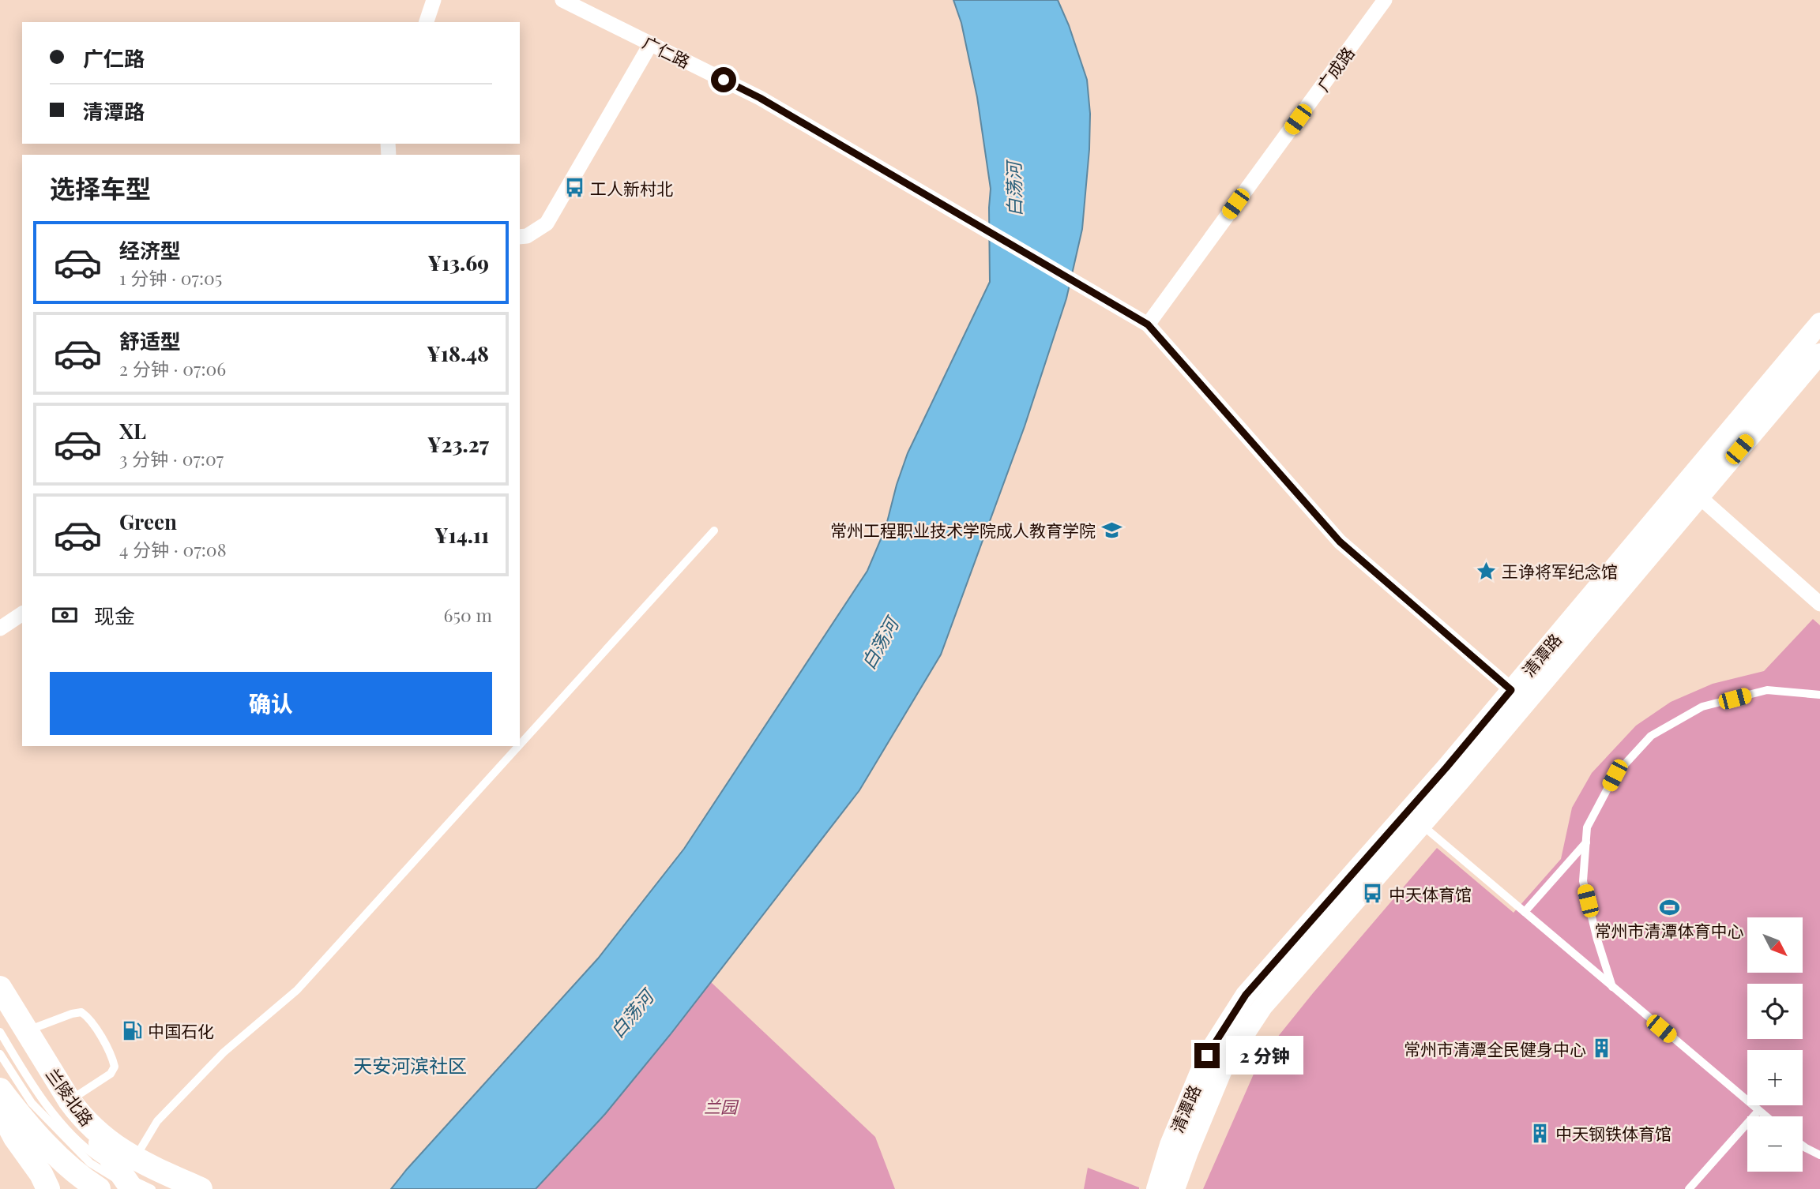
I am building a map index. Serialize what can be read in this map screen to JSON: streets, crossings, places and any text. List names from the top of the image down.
{
  "streets": {
    "main road": ["清潭路", "兰陵北路"],
    "street": ["广仁路", "广成路"]
  },
  "crossings": [
    ["广仁路", "广成路"],
    ["广仁路", "清潭路"]
  ],
  "districts": ["天安河滨社区"],
  "water": ["白荡河"],
  "parks": ["兰园"],
  "places": {
    "bus stop": ["工人新村北", "中天体育馆"],
    "school or university": ["常州工程职业技术学院成人教育学院"],
    "place": ["王诤将军纪念馆"],
    "sports": ["常州市清潭体育中心"],
    "fuel station": ["中国石化"],
    "building": ["常州市清潭全民健身中心", "中天钢铁体育馆"]
  },
  "north": "bottom right",
  "page": {
    "banner": ["广仁路", "清潭路"],
    "heading": "选择车型",
    "list": [
      {
        "name": "经济型",
        "note": "1 分钟 · 07:05",
        "value": "¥13.69"
      },
      {
        "name": "舒适型",
        "note": "2 分钟 · 07:06",
        "value": "¥18.48"
      },
      {
        "name": "XL",
        "note": "3 分钟 · 07:07",
        "value": "¥23.27"
      },
      {
        "name": "Green",
        "note": "4 分钟 · 07:08",
        "value": "¥14.11"
      }
    ],
    "pay": ["现金", "650 m"],
    "buttons": "确认",
    "map_buttons": ["+", "−"],
    "bubble": "2 分钟"
  }
}
